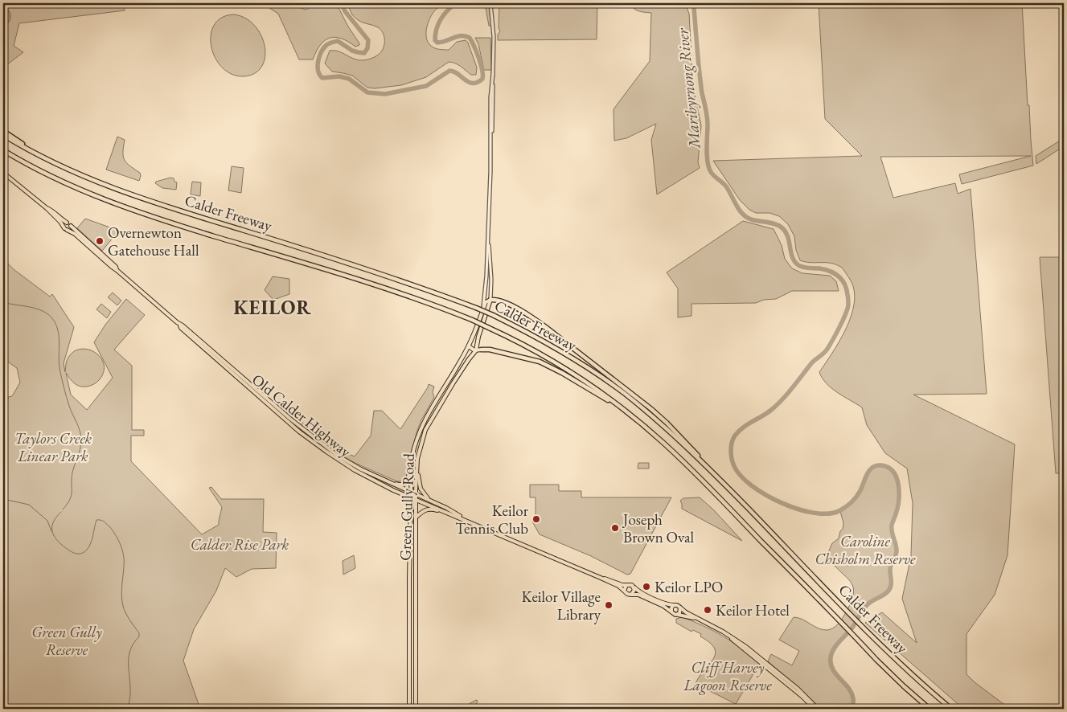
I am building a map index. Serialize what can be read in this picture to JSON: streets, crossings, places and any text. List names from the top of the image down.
{
  "streets": {
    "highway": ["Calder Freeway"],
    "main road": ["Old Calder Highway", "Green Gully Road"]
  },
  "crossings": [
    ["Old Calder Highway", "Green Gully Road"]
  ],
  "districts": ["KEILOR"],
  "water": ["Maribyrnong River"],
  "parks": [
    "Taylors Creek Linear Park",
    "Caroline Chisholm Reserve",
    "Calder Rise Park",
    "Green Gully Reserve",
    "Cliff Harvey Lagoon Reserve"
  ],
  "places": [
    "Overnewton Gatehouse Hall",
    "Keilor Tennis Club",
    "Joseph Brown Oval",
    "Keilor LPO",
    "Keilor Village Library",
    "Keilor Hotel"
  ]
}
